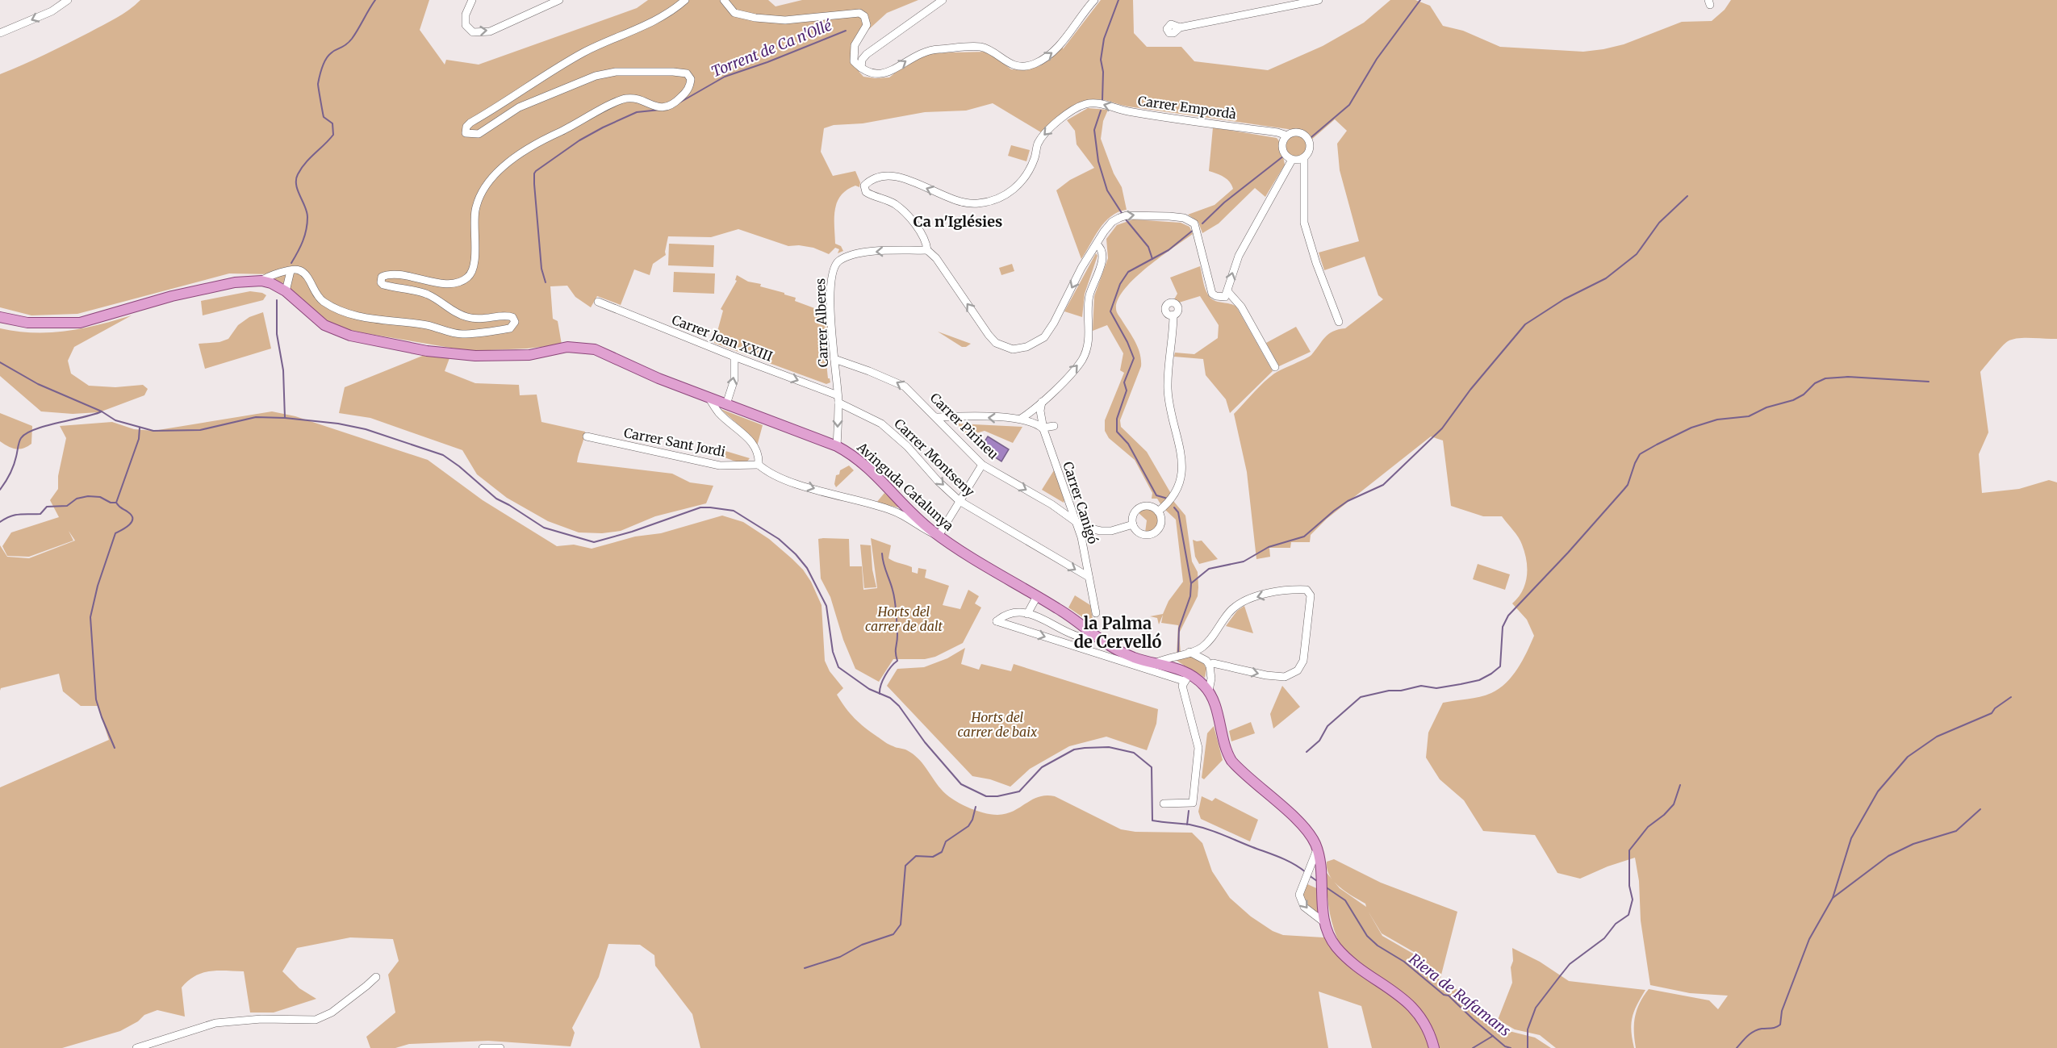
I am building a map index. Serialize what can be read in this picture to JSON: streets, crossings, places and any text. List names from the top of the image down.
{
  "streets": {
    "main road": ["Avinguda Catalunya"],
    "street": [
      "Carrer Empordà",
      "Carrer Alberes",
      "Carrer Joan XXIII",
      "Carrer Pirineu",
      "Carrer Sant Jordi",
      "Carrer Montseny",
      "Carrer Canigó"
    ]
  },
  "crossings": [
    ["Carrer Alberes", "Carrer Joan XXIII"],
    ["Carrer Alberes", "Carrer Pirineu"],
    ["Carrer Alberes", "Carrer Montseny"],
    ["Carrer Alberes", "Avinguda Catalunya"],
    ["Carrer Joan XXIII", "Carrer Montseny"],
    ["Carrer Pirineu", "Carrer Canigó"],
    ["Carrer Montseny", "Carrer Canigó"]
  ],
  "one_way": ["Carrer Joan XXIII"],
  "districts": ["Ca n'Iglésies", "la Palma de Cervelló"],
  "water": ["Torrent de Ca n'Ollé", "Riera de Rafamans"],
  "parks": ["Horts del carrer de dalt", "Horts del carrer de baix"]
}
